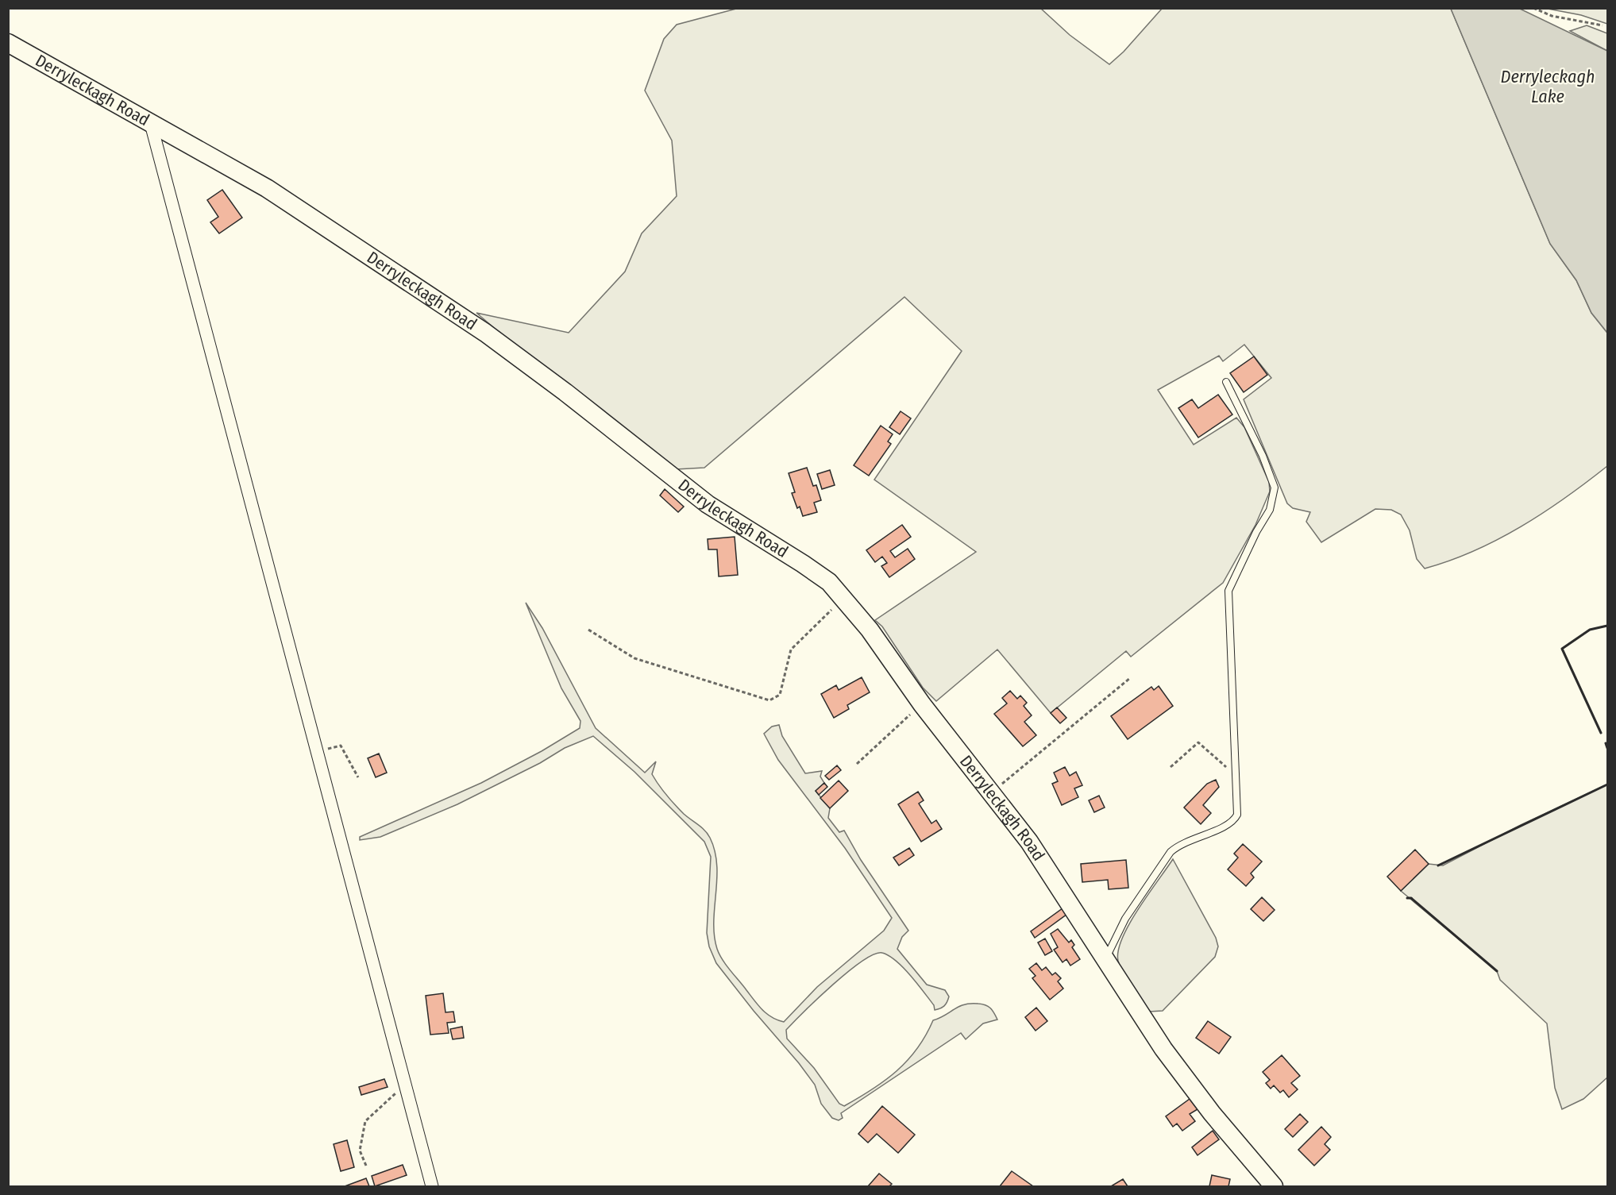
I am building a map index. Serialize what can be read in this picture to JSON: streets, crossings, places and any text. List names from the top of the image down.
{
  "streets": {
    "street": ["Derryleckagh Road"]
  },
  "water": ["Derryleckagh Lake"]
}
